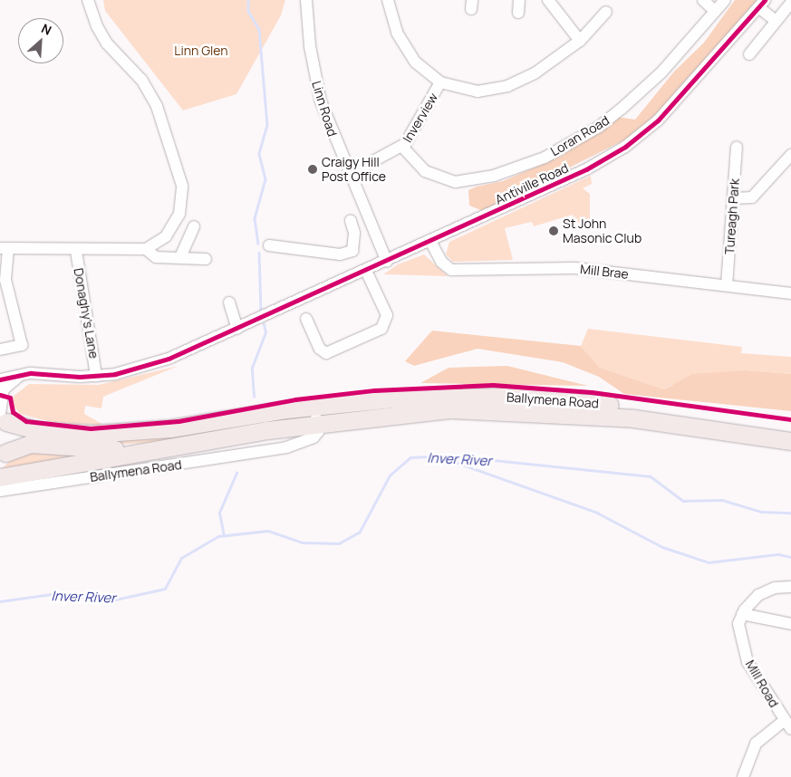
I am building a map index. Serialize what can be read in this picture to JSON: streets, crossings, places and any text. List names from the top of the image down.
{
  "streets": {
    "highway": ["Ballymena Road"],
    "street": [
      "Linn Road",
      "Inverview",
      "Loran Road",
      "Antiville Road",
      "Tureagh Park",
      "Mill Brae",
      "Donaghy's Lane",
      "Mill Road"
    ]
  },
  "crossings": [
    ["Linn Road", "Inverview"],
    ["Linn Road", "Antiville Road"],
    ["Inverview", "Loran Road"],
    ["Antiville Road", "Mill Brae"],
    ["Antiville Road", "Donaghy's Lane"],
    ["Tureagh Park", "Mill Brae"]
  ],
  "water": ["Inver River"],
  "parks": ["Linn Glen"],
  "places": ["Craigy Hill Post Office", "St John Masonic Club"],
  "north": "top right"
}
